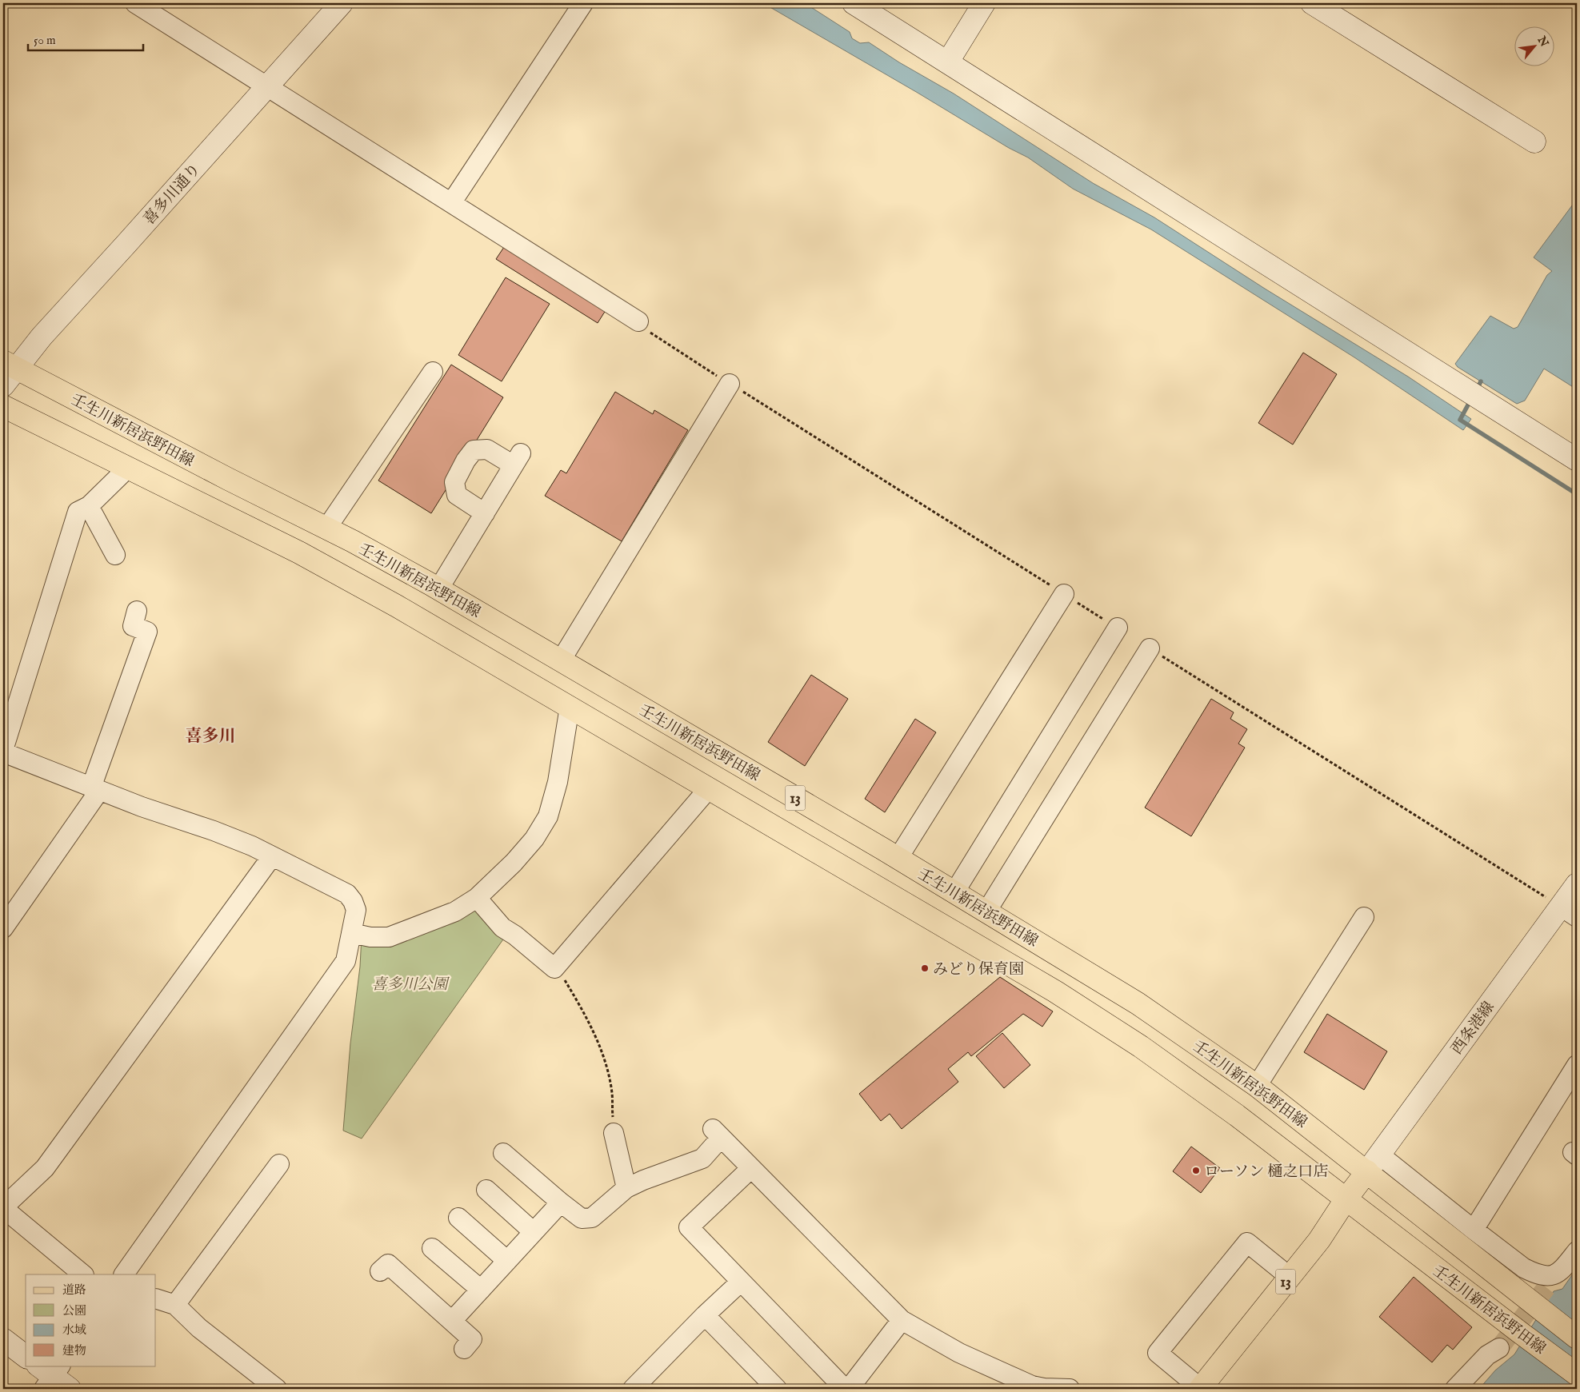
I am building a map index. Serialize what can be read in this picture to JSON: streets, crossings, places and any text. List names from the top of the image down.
{
  "streets": {
    "main road": ["壬生川新居浜野田線", "13"],
    "street": ["喜多川通り", "西条港線"]
  },
  "crossings": [
    ["喜多川通り", "壬生川新居浜野田線"],
    ["壬生川新居浜野田線", "13"],
    ["壬生川新居浜野田線", "西条港線"],
    ["13", "西条港線"]
  ],
  "districts": ["喜多川"],
  "parks": ["喜多川公園"],
  "places": ["みどり保育園", "ローソン 樋之口店"],
  "legend": [
    "道路",
    "公園",
    "水域",
    "建物"
  ],
  "scale_bar": "50 m",
  "north": "top right"
}
